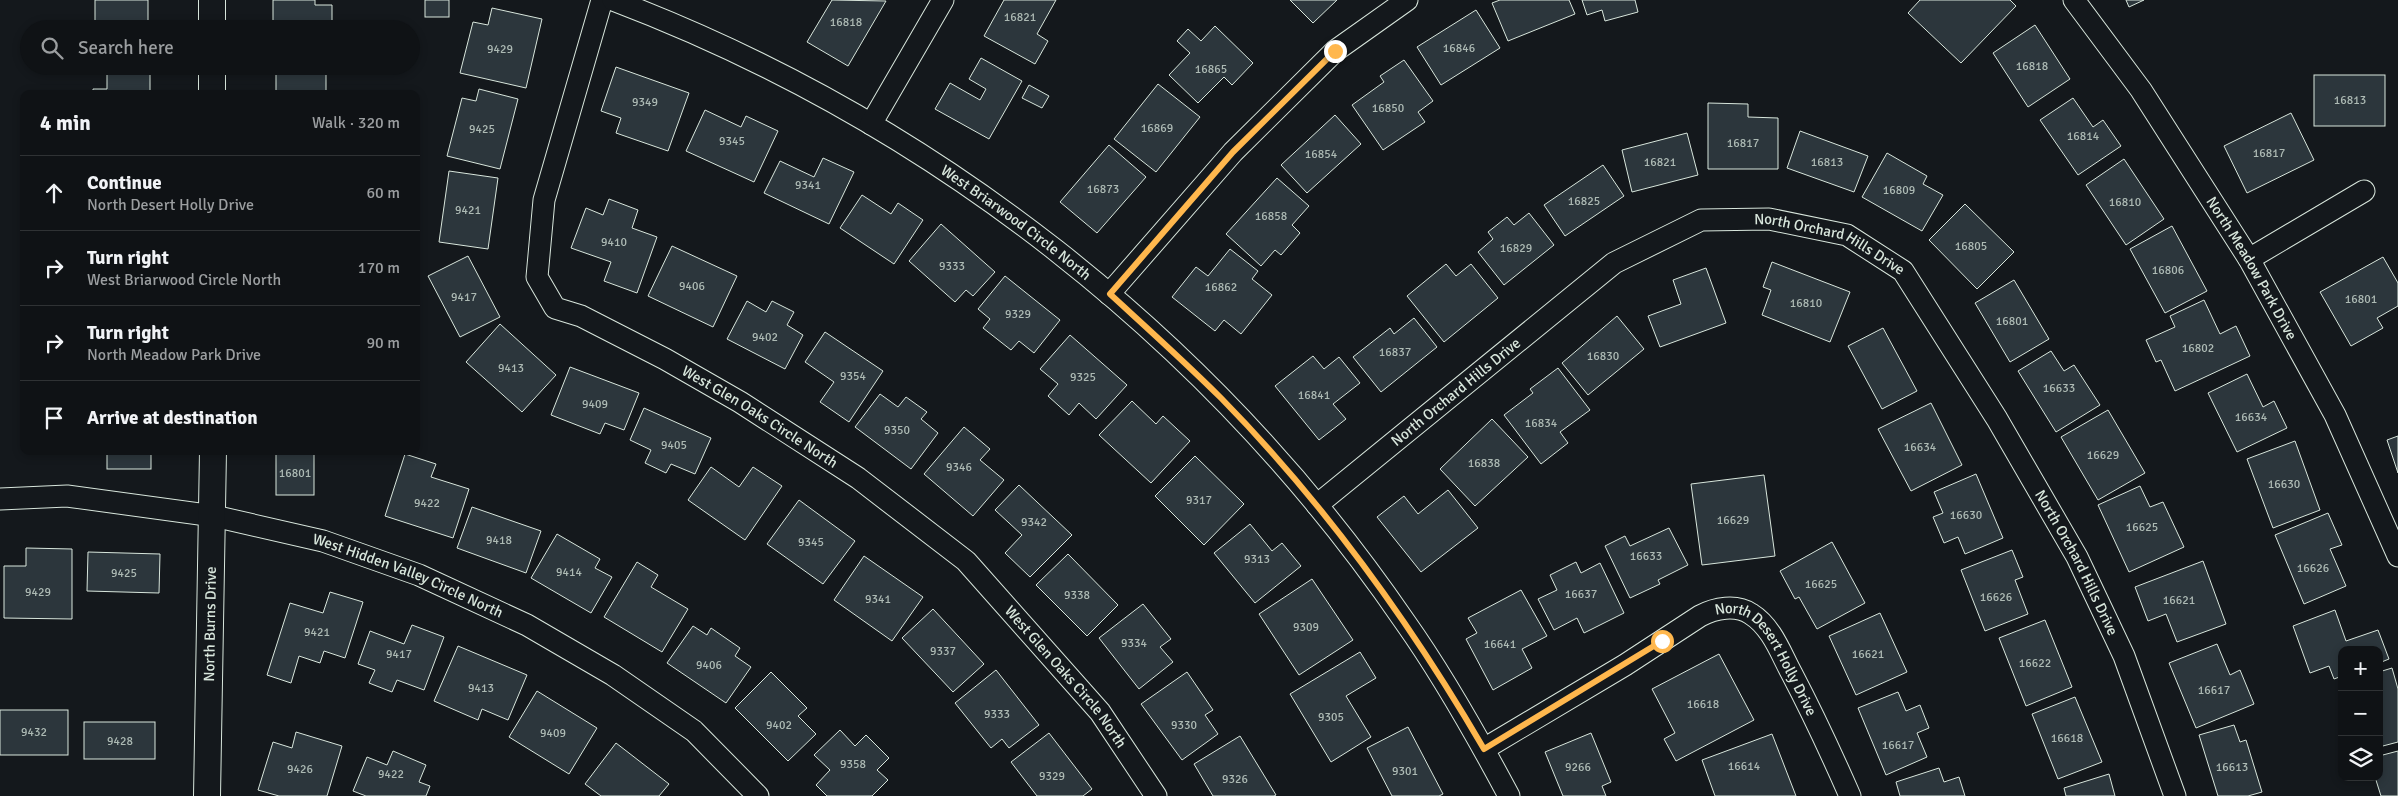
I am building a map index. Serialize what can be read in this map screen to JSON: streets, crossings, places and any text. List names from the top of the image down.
{
  "streets": {
    "street": [
      "West Briarwood Circle North",
      "North Orchard Hills Drive",
      "North Meadow Park Drive",
      "West Glen Oaks Circle North",
      "West Hidden Valley Circle North",
      "North Burns Drive",
      "North Desert Holly Drive"
    ]
  },
  "crossings": [
    ["West Briarwood Circle North", "North Orchard Hills Drive"],
    ["West Briarwood Circle North", "North Desert Holly Drive"],
    ["West Hidden Valley Circle North", "North Burns Drive"]
  ],
  "house_numbers": [
    "16821",
    "16818",
    "16846",
    "9429",
    "16818",
    "16865",
    "16813",
    "9349",
    "16850",
    "16869",
    "9425",
    "16814",
    "9345",
    "16817",
    "16817",
    "16854",
    "16821",
    "16813",
    "9341",
    "16873",
    "16809",
    "16825",
    "16810",
    "9421",
    "16858",
    "9410",
    "16805",
    "16829",
    "9333",
    "16806",
    "9406",
    "16862",
    "9417",
    "16801",
    "16810",
    "9329",
    "16801",
    "9402",
    "16802",
    "16837",
    "16830",
    "9413",
    "9354",
    "9325",
    "16633",
    "16841",
    "9409",
    "16634",
    "16834",
    "9350",
    "9405",
    "16634",
    "16629",
    "16838",
    "9346",
    "16801",
    "16630",
    "9317",
    "9422",
    "16630",
    "16629",
    "9342",
    "16625",
    "9418",
    "9345",
    "16633",
    "9313",
    "16626",
    "9414",
    "9425",
    "16625",
    "9429",
    "16637",
    "9338",
    "16626",
    "9341",
    "16621",
    "9309",
    "9421",
    "9334",
    "16641",
    "9337",
    "9417",
    "16621",
    "16622",
    "9406",
    "9413",
    "16617",
    "16618",
    "9333",
    "9305",
    "9402",
    "9330",
    "9432",
    "9409",
    "16618",
    "9428",
    "16617",
    "9358",
    "16614",
    "9266",
    "16613",
    "9426",
    "9301",
    "9422",
    "9329",
    "9326"
  ],
  "page": {
    "search": "Search here",
    "heading": ["4 min", "Walk · 320 m"],
    "list": [
      ["Continue", "North Desert Holly Drive", "60 m"],
      ["Turn right", "West Briarwood Circle North", "170 m"],
      ["Turn right", "North Meadow Park Drive", "90 m"],
      "Arrive at destination"
    ],
    "map_buttons": ["+", "−"]
  }
}
